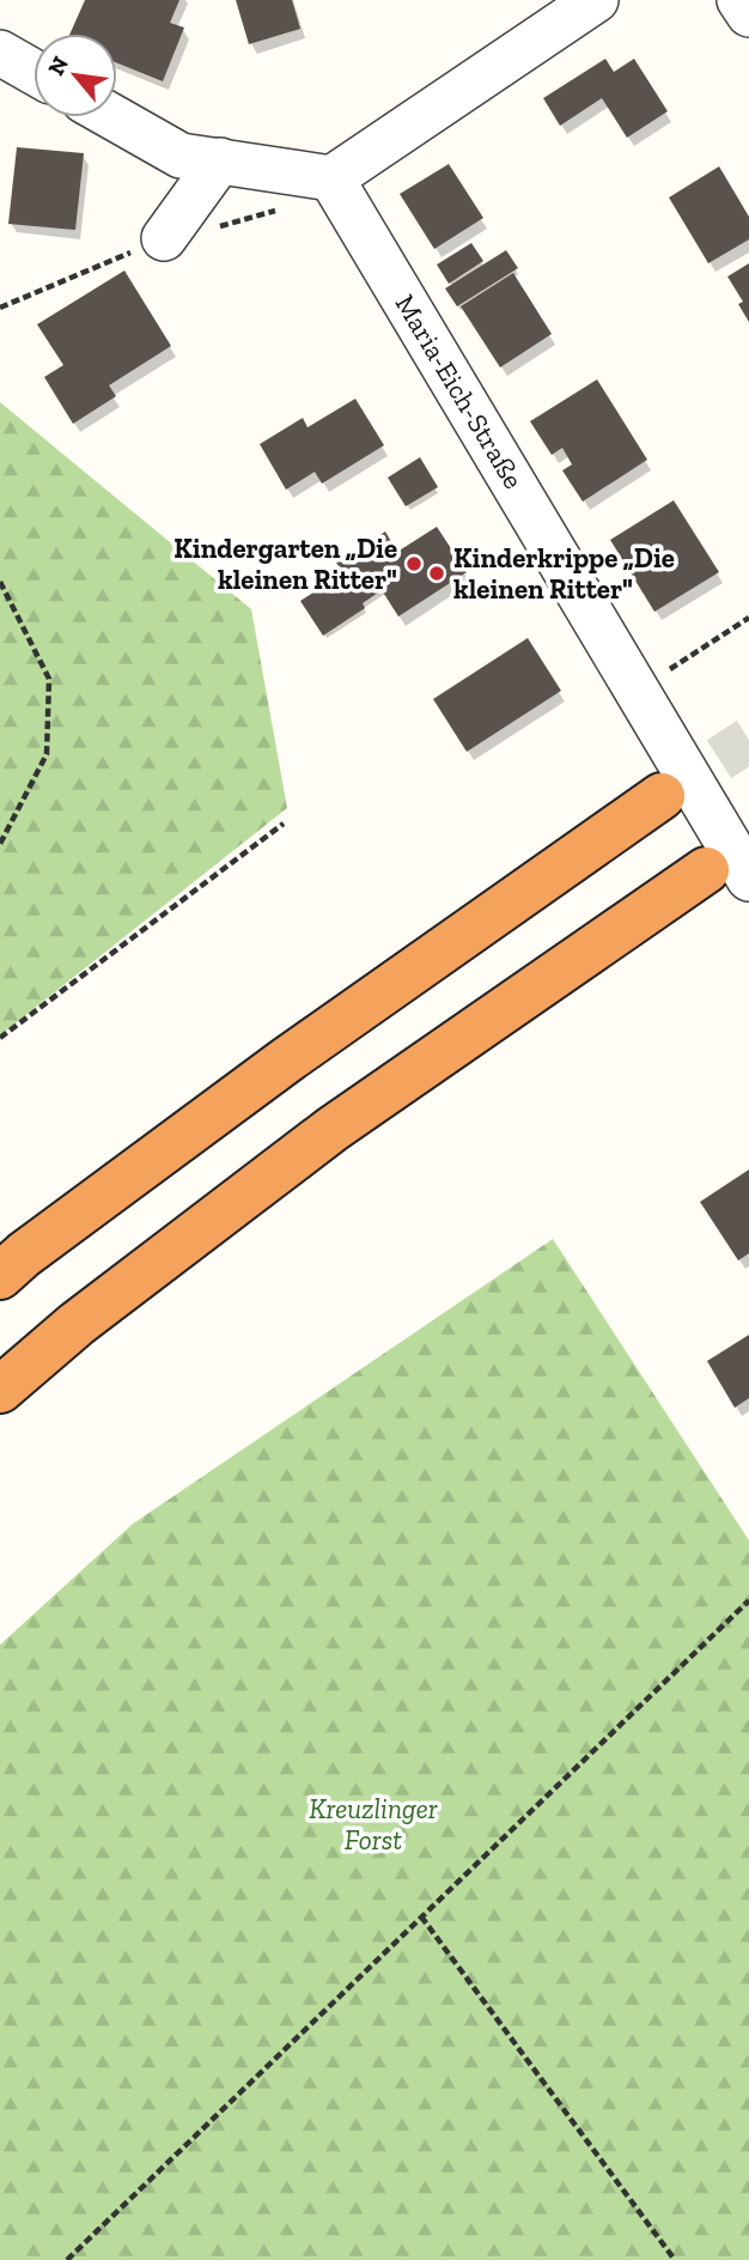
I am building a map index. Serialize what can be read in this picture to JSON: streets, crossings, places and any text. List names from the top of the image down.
{
  "streets": {
    "street": ["Maria-Eich-Straße"]
  },
  "parks": ["Kreuzlinger Forst"],
  "places": ["Kindergarten „Die kleinen Ritter\"", "Kinderkrippe „Die kleinen Ritter\""],
  "north": "top left"
}
